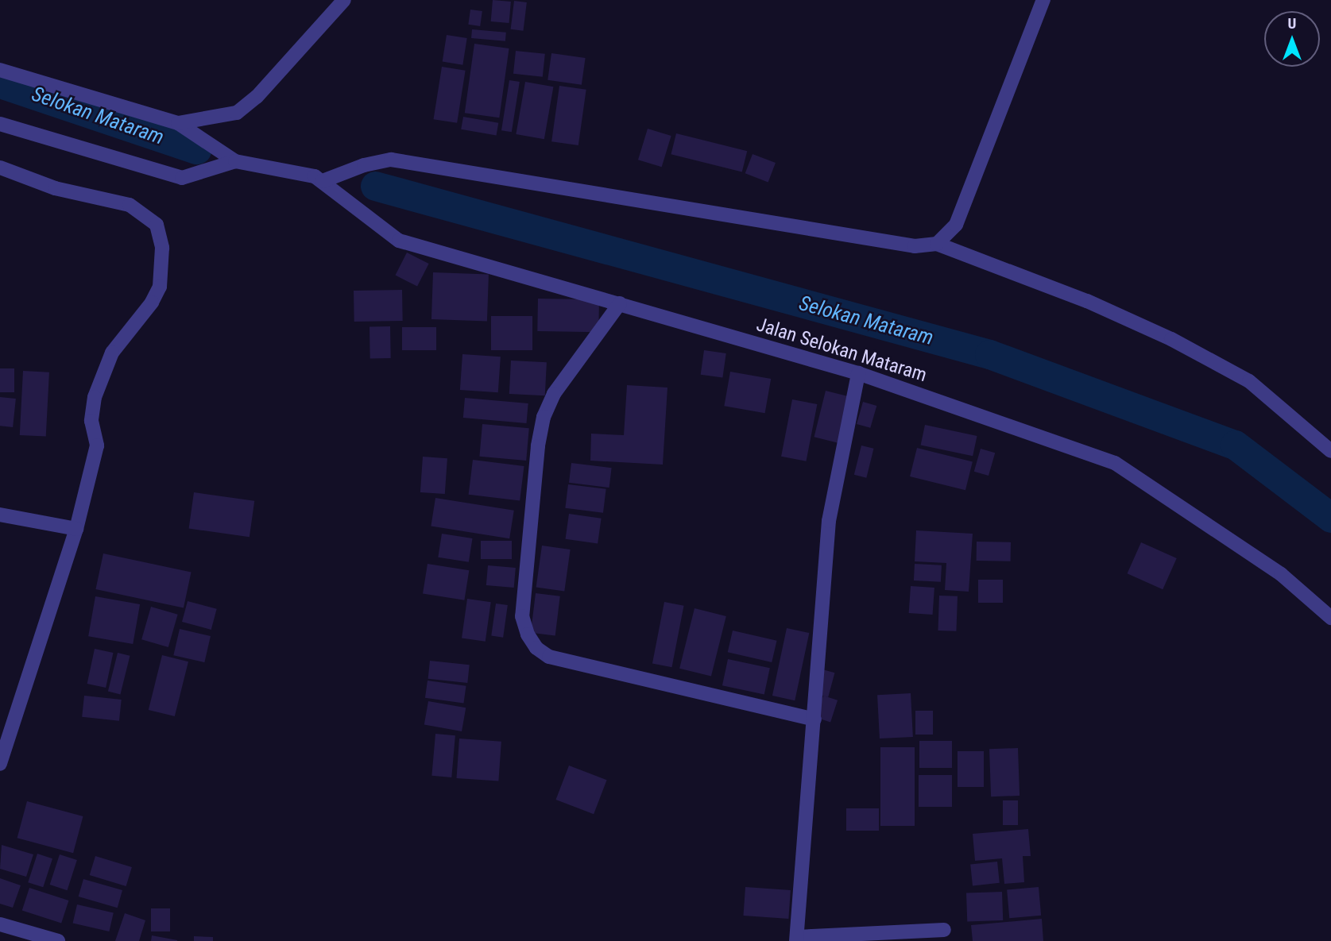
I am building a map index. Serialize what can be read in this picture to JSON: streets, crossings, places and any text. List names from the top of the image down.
{
  "streets": {
    "street": ["Jalan Selokan Mataram"]
  },
  "water": ["Selokan Mataram"],
  "north": "top"
}
